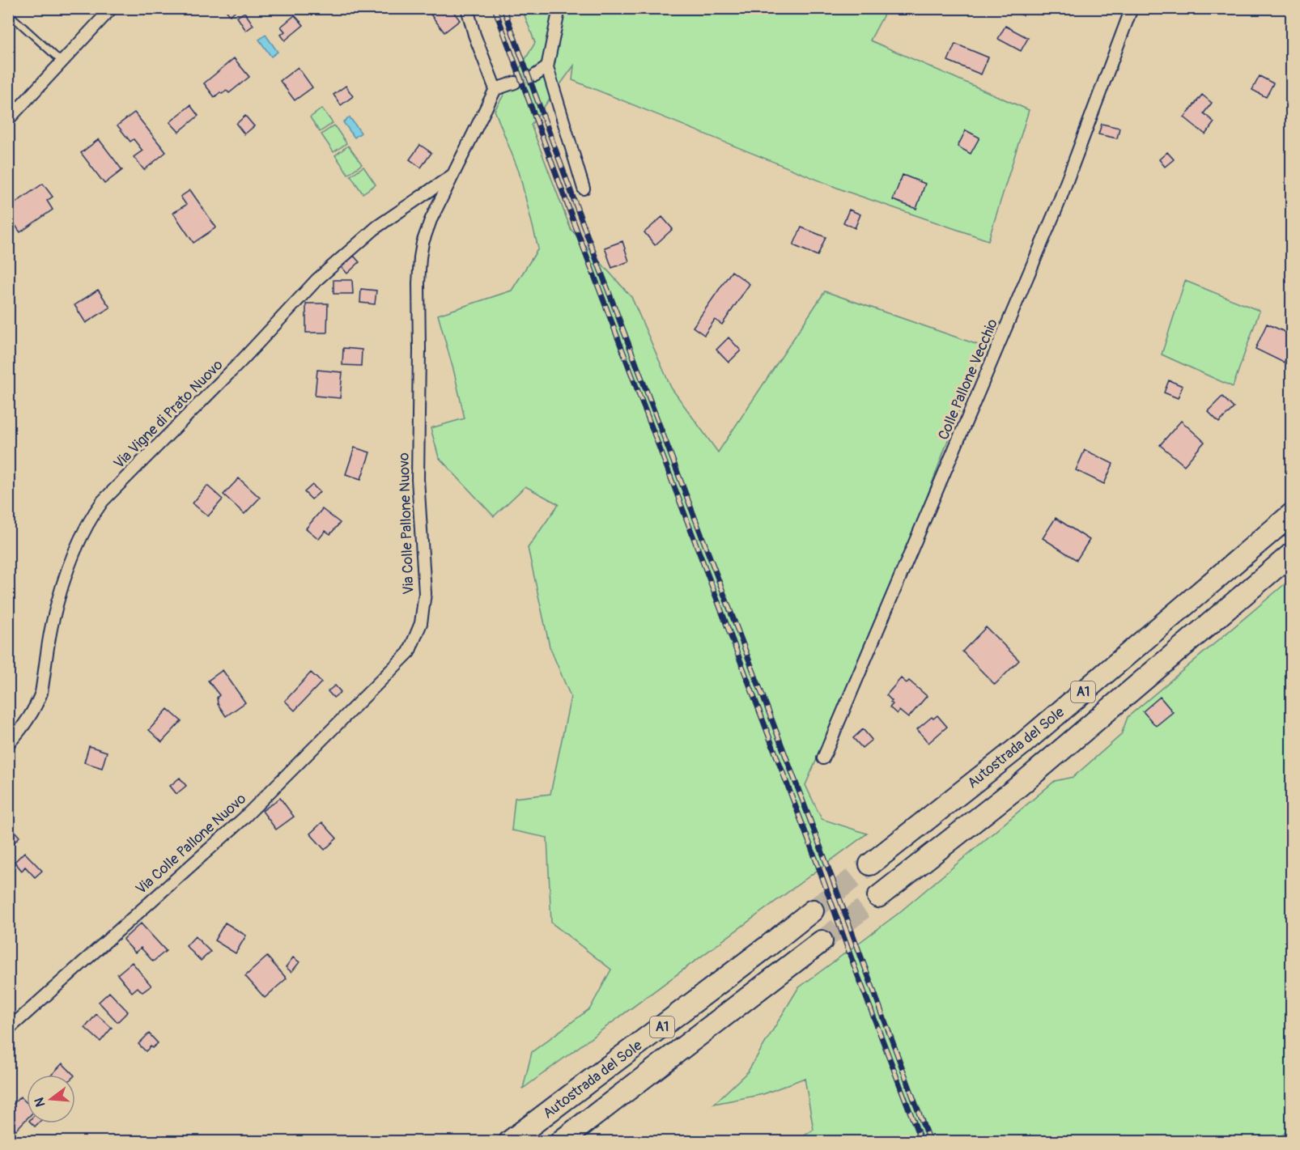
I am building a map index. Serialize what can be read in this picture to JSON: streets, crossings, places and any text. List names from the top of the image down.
{
  "streets": {
    "highway": ["A1", "Autostrada del Sole"],
    "street": ["Colle Pallone Vecchio", "Via Vigne di Prato Nuovo", "Via Colle Pallone Nuovo"]
  },
  "crossings": [
    ["Via Vigne di Prato Nuovo", "Via Colle Pallone Nuovo"]
  ],
  "north": "left"
}
